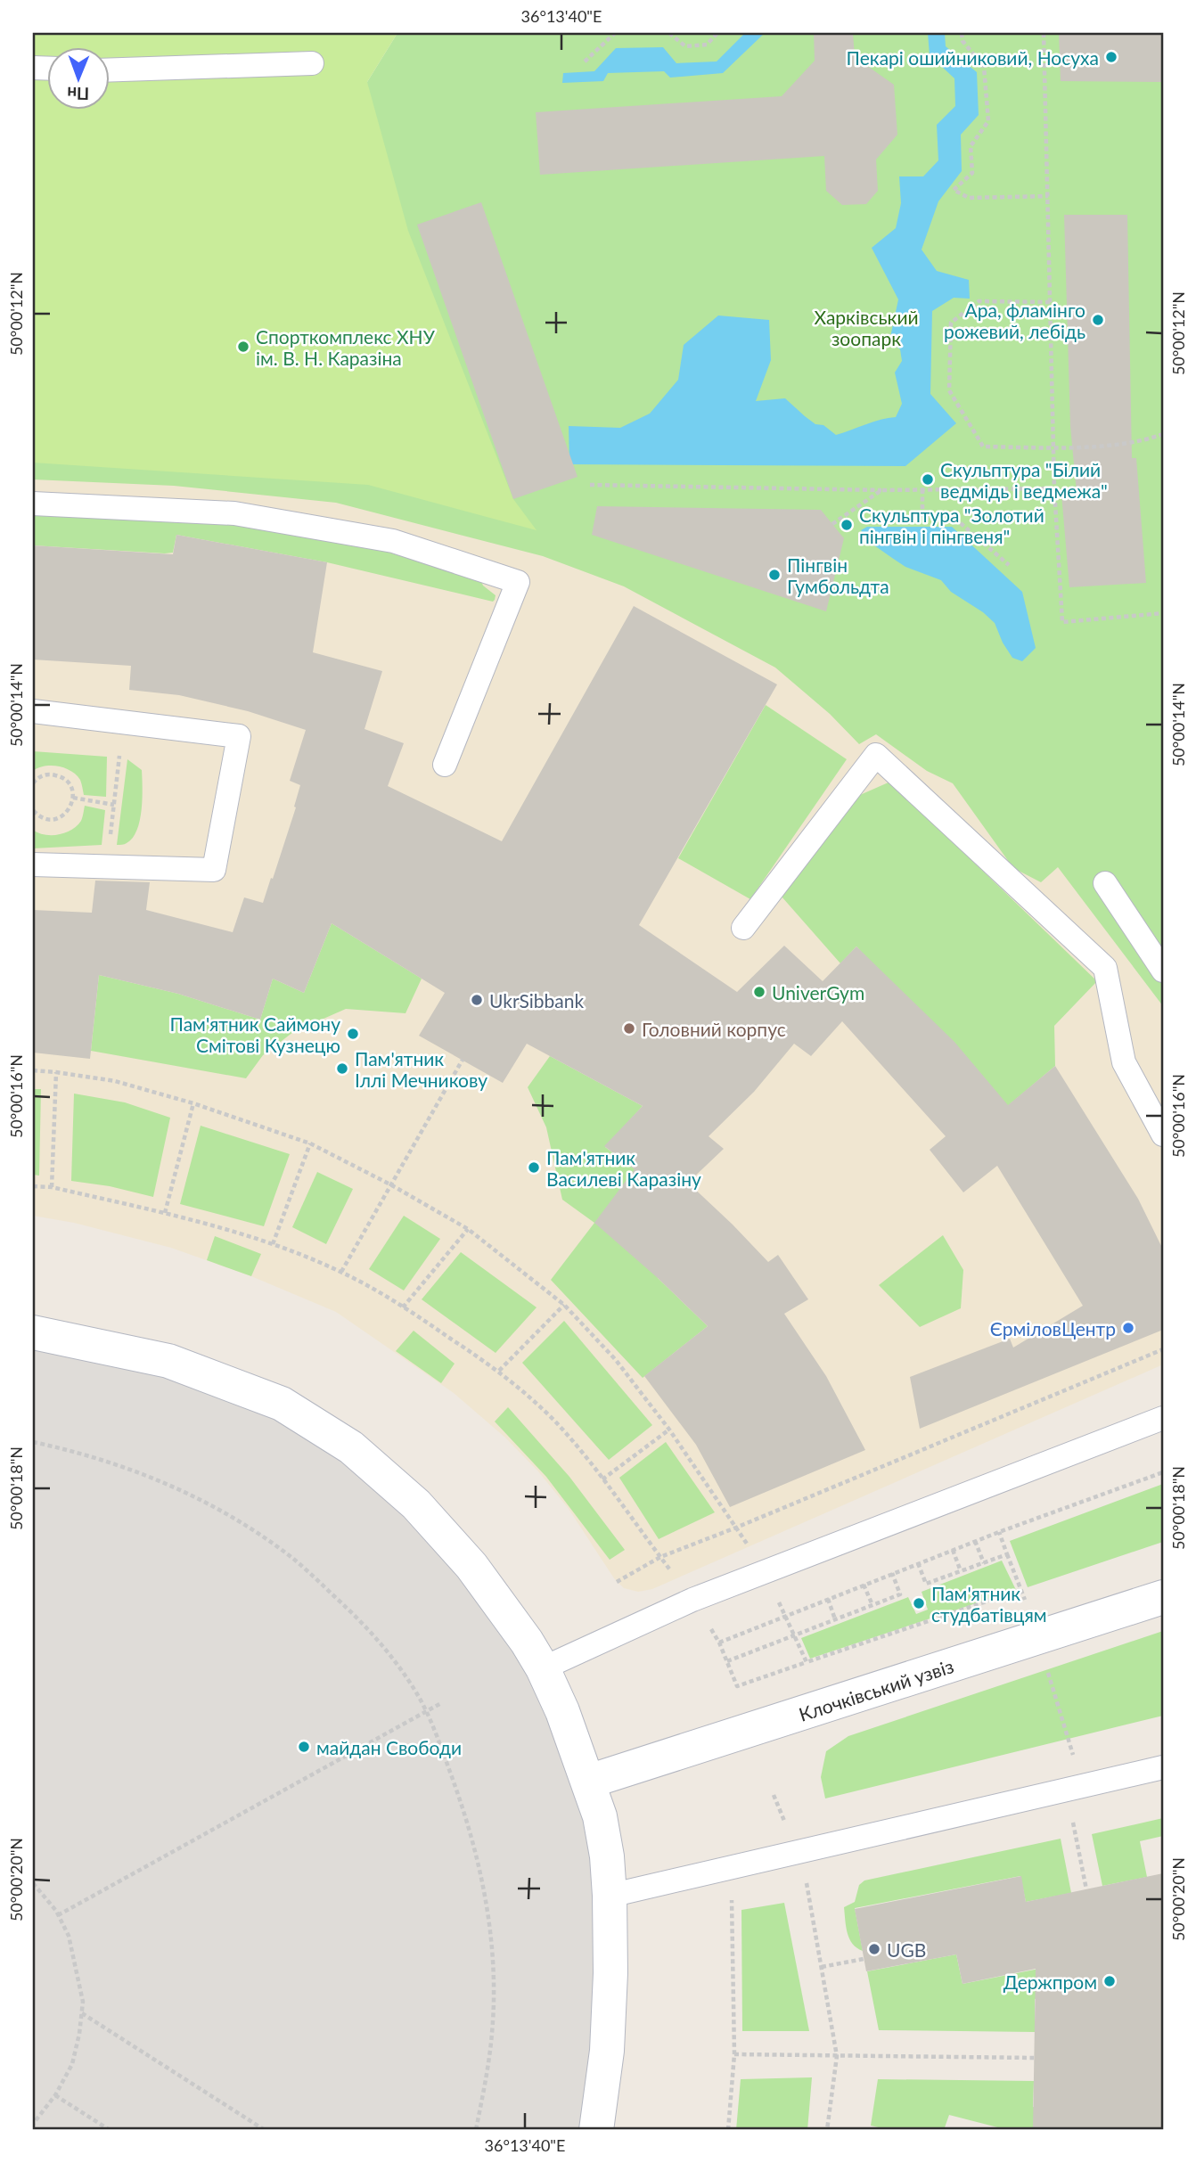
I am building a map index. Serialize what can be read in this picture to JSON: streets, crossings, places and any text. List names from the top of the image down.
{
  "streets": {
    "main road": ["Клочківський узвіз"]
  },
  "parks": ["Харківський зоопарк"],
  "places": [
    "Пекарі ошийниковий, Носуха",
    "Ара, фламінго рожевий, лебідь",
    "Спорткомплекс ХНУ ім. В. Н. Каразіна",
    "Скульптура \"Білий ведмідь і ведмежа\"",
    "Скульптура \"Золотий пінгвін і пінгвеня\"",
    "Пінгвін Гумбольдта",
    "UniverGym",
    "UkrSibbank",
    "Головний корпус",
    "Пам'ятник Саймону Смітові Кузнецю",
    "Пам'ятник Іллі Мечникову",
    "Пам'ятник Василеві Каразіну",
    "ЄрміловЦентр",
    "Пам'ятник студбатівцям",
    "майдан Свободи",
    "UGB",
    "Держпром"
  ],
  "north": "bottom",
  "coordinates": [
    "36°13'40\"E",
    "50°00'12\"N",
    "50°00'14\"N",
    "50°00'16\"N",
    "50°00'18\"N",
    "50°00'20\"N"
  ]
}
